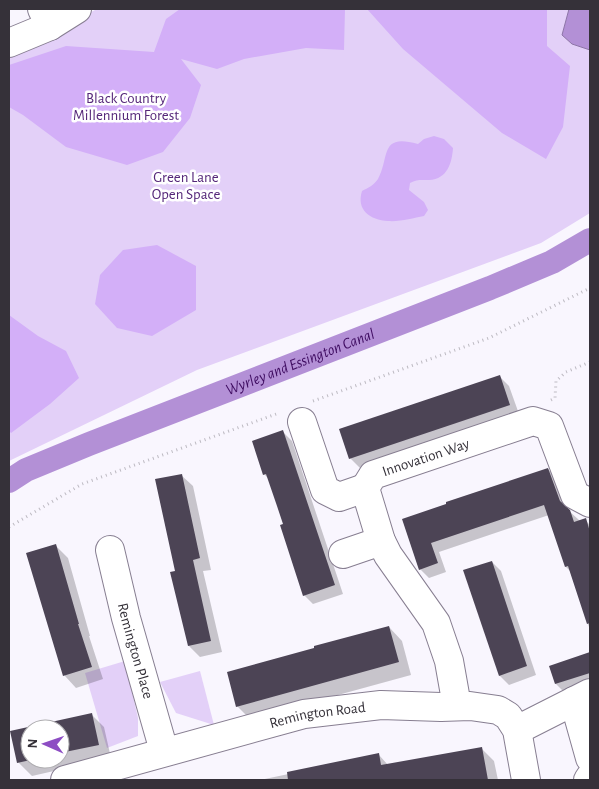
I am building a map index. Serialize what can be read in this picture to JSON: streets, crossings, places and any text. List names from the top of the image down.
{
  "streets": {
    "main road": ["Innovation Way", "Remington Place", "Remington Road"]
  },
  "crossings": [
    ["Innovation Way", "Remington Road"],
    ["Remington Place", "Remington Road"]
  ],
  "water": ["Wyrley and Essington Canal"],
  "parks": ["Black Country Millennium Forest", "Green Lane Open Space"],
  "north": "left"
}
